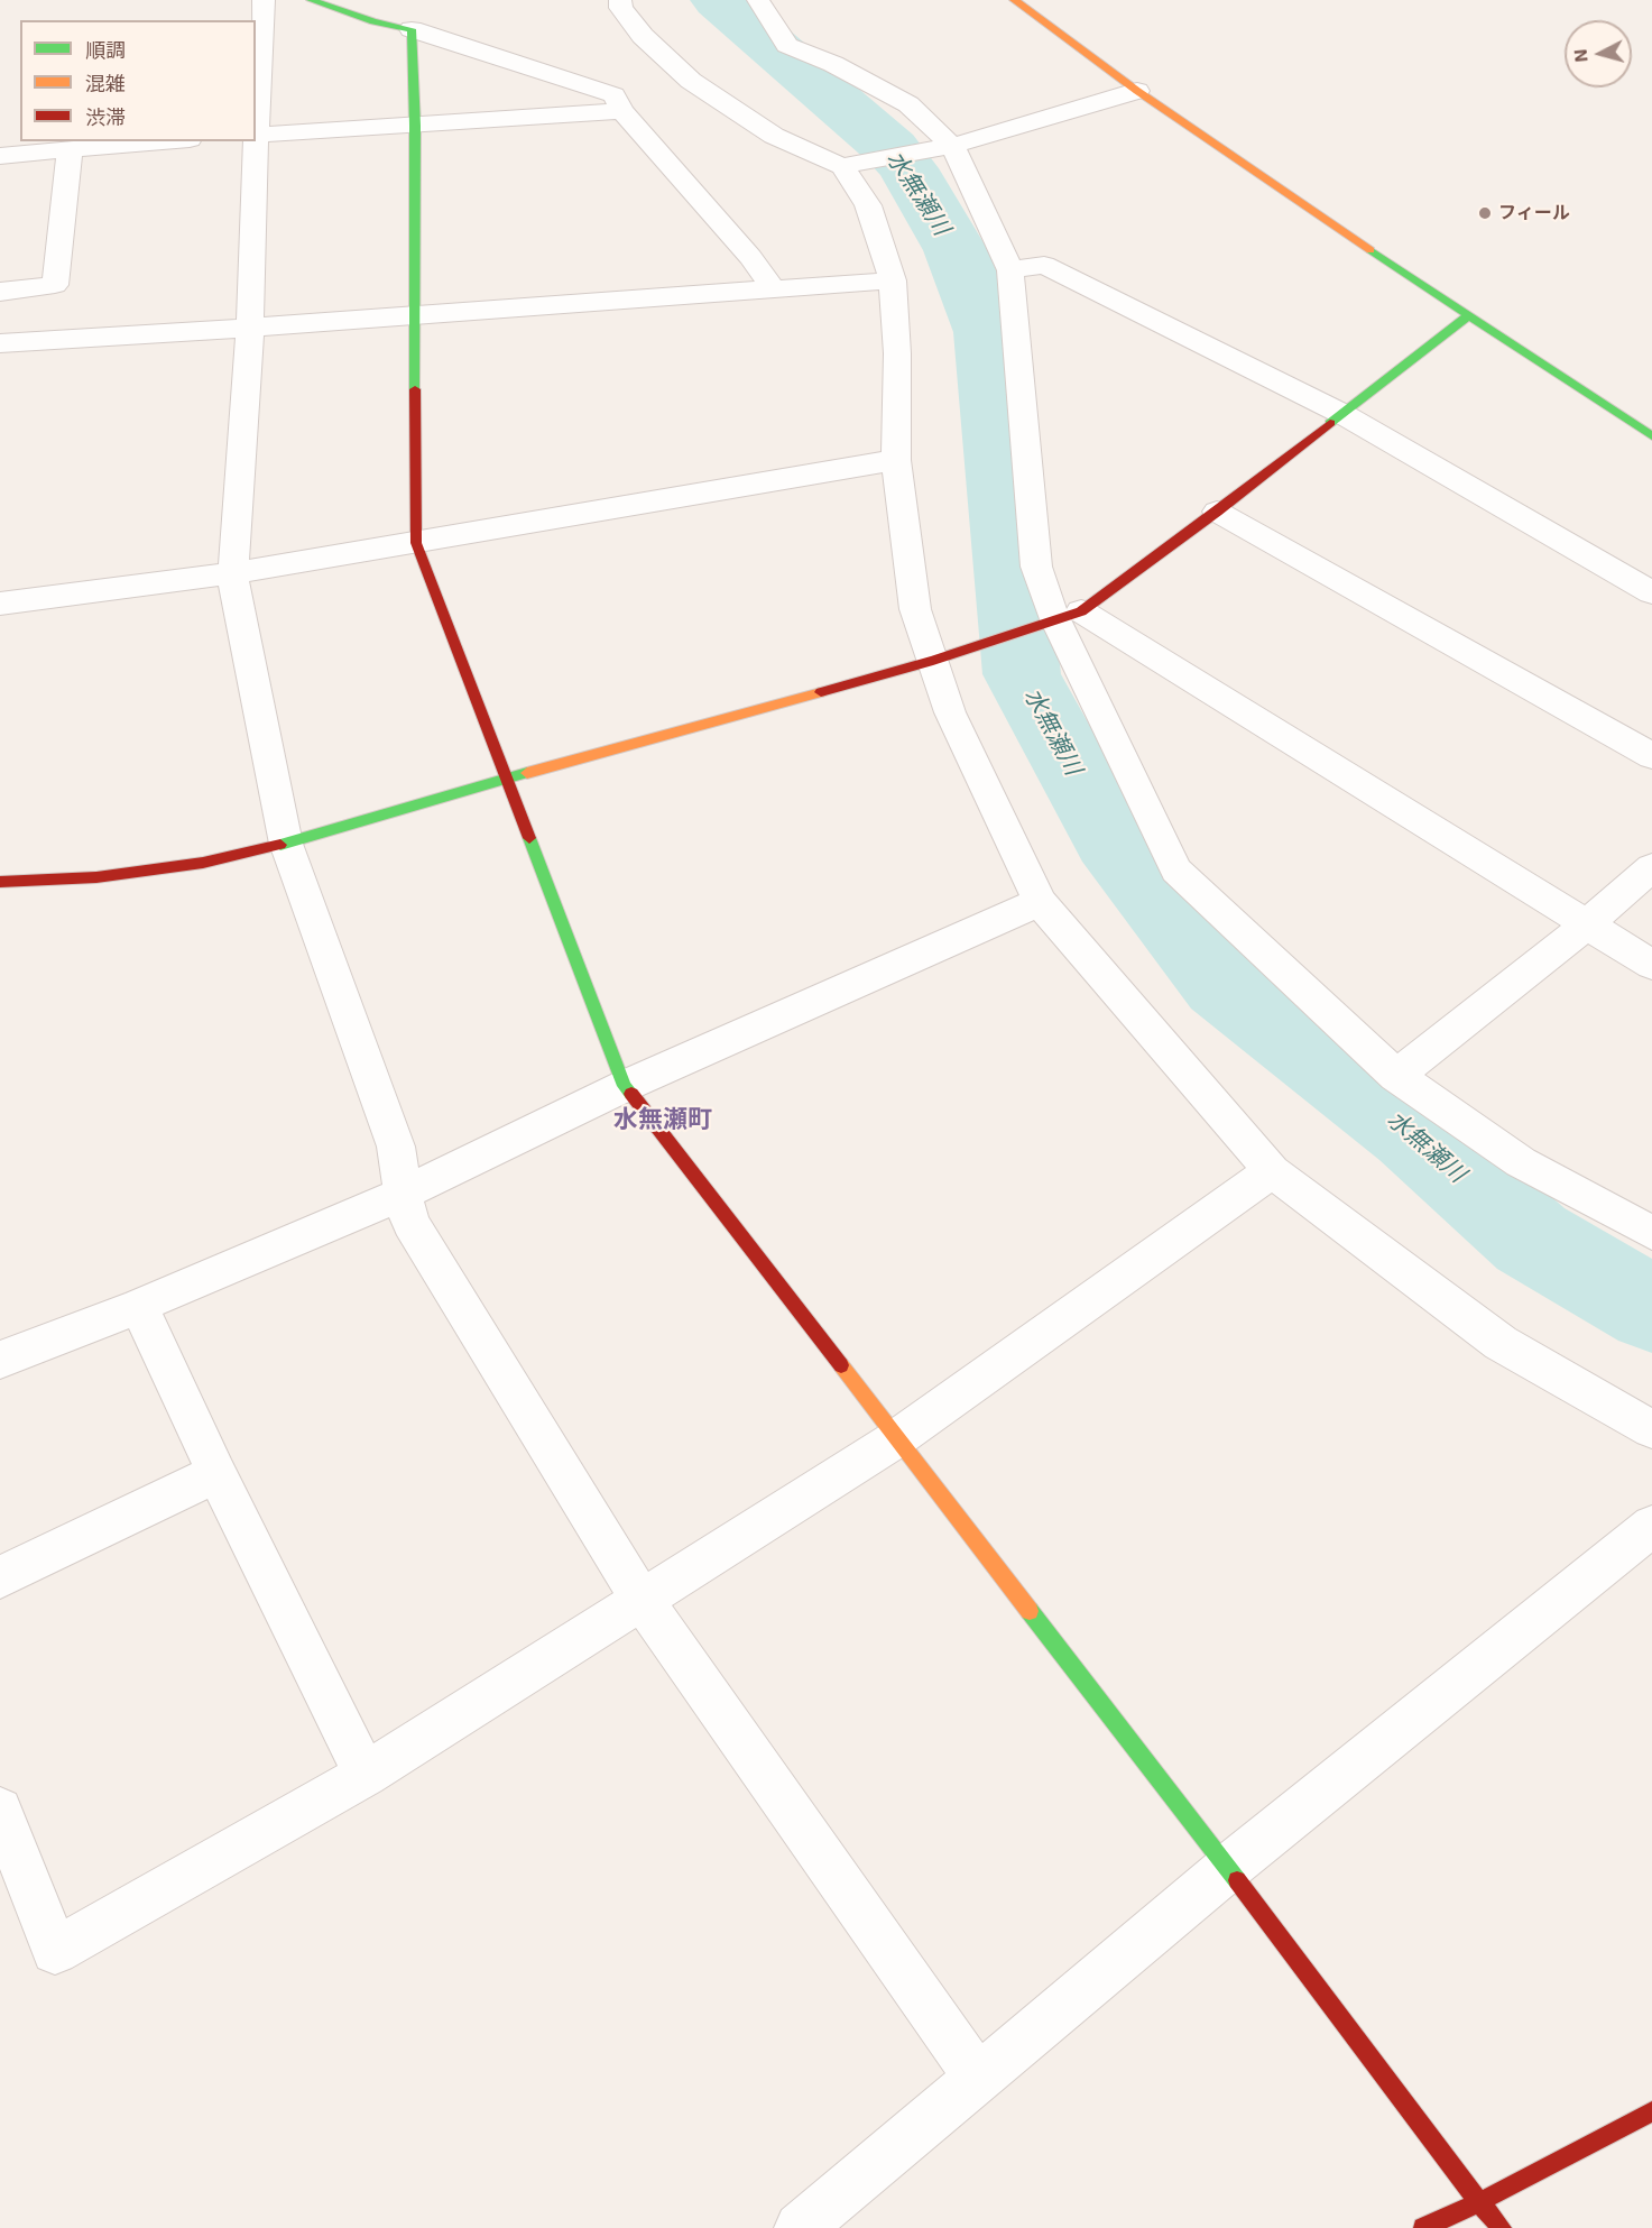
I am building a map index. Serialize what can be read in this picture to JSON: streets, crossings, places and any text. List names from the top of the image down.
{
  "districts": ["水無瀬町"],
  "water": ["水無瀬川"],
  "places": ["フィール"],
  "legend": ["順調", "混雑", "渋滞"],
  "north": "left"
}
